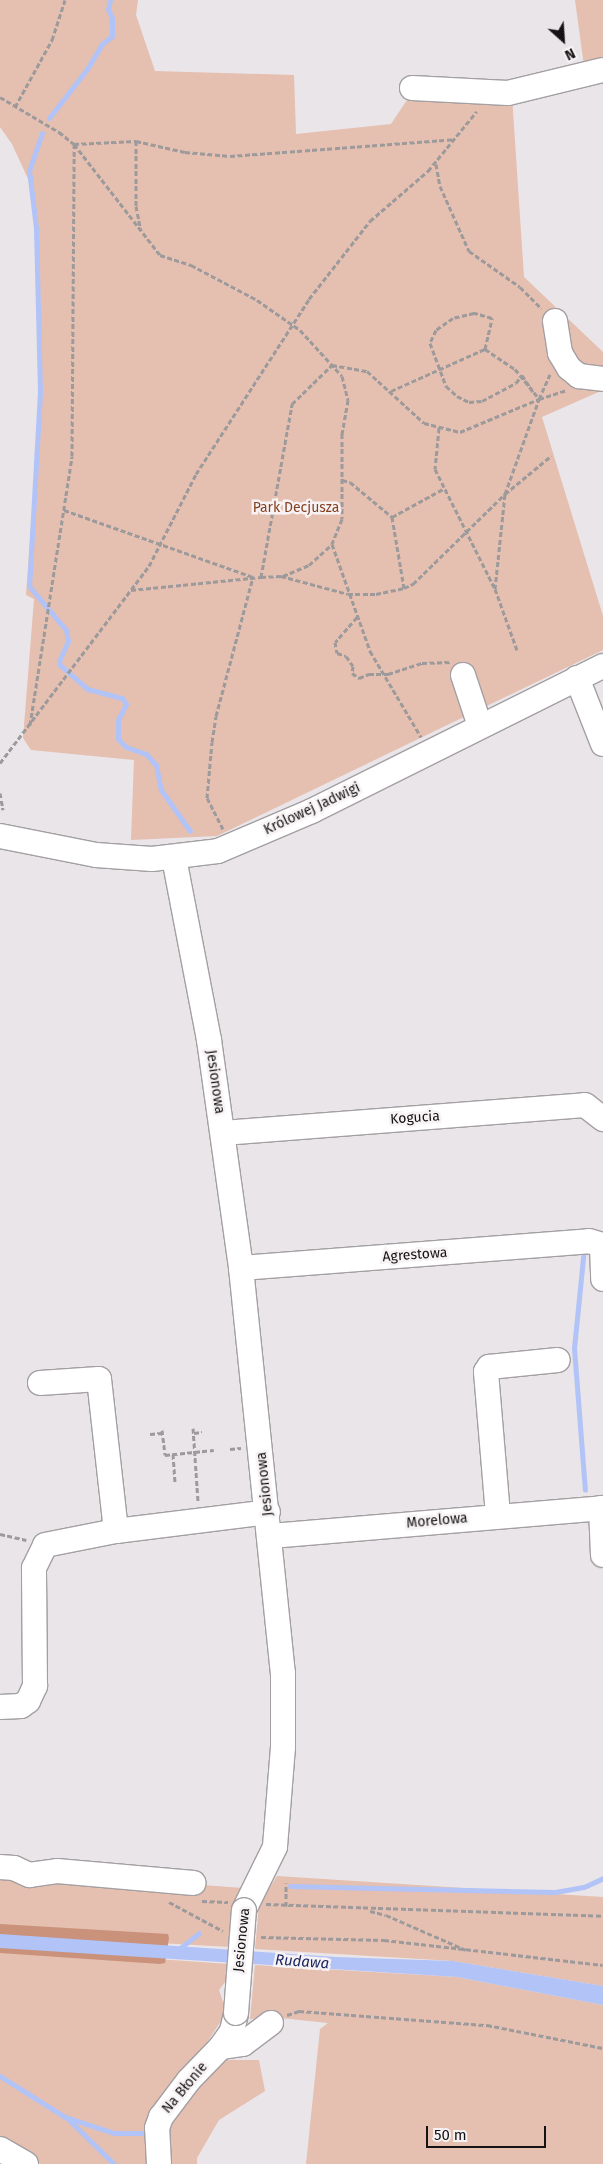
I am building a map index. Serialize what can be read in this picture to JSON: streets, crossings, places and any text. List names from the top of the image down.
{
  "streets": {
    "street": [
      "Królowej Jadwigi",
      "Jesionowa",
      "Kogucia",
      "Agrestowa",
      "Morelowa",
      "Na Błonie"
    ]
  },
  "crossings": [
    ["Królowej Jadwigi", "Jesionowa"],
    ["Jesionowa", "Kogucia"],
    ["Jesionowa", "Agrestowa"],
    ["Jesionowa", "Morelowa"],
    ["Jesionowa", "Na Błonie"]
  ],
  "water": ["Rudawa"],
  "parks": ["Park Decjusza"],
  "scale_bar": "50 m",
  "north": "bottom right"
}
